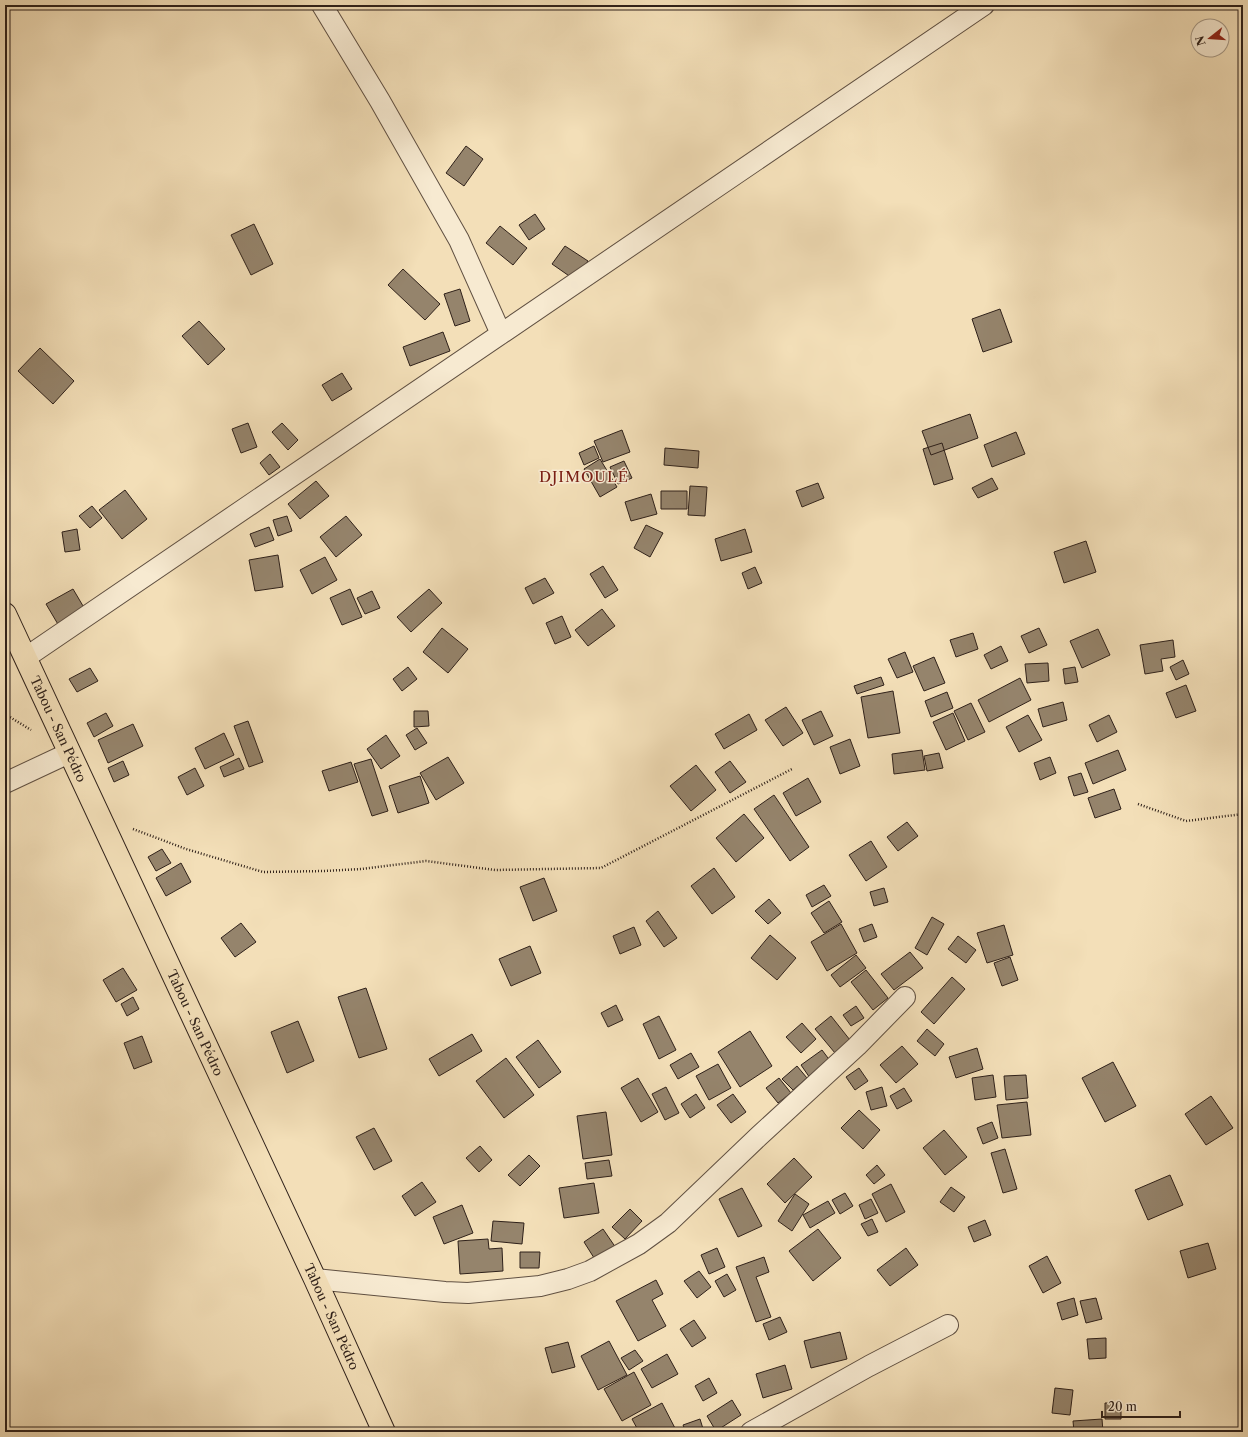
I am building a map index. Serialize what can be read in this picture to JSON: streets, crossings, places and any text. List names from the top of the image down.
{
  "streets": {
    "main road": ["Tabou - San Pédro"]
  },
  "districts": ["DJIMOULÉ"],
  "scale_bar": "20 m",
  "north": "left"
}
